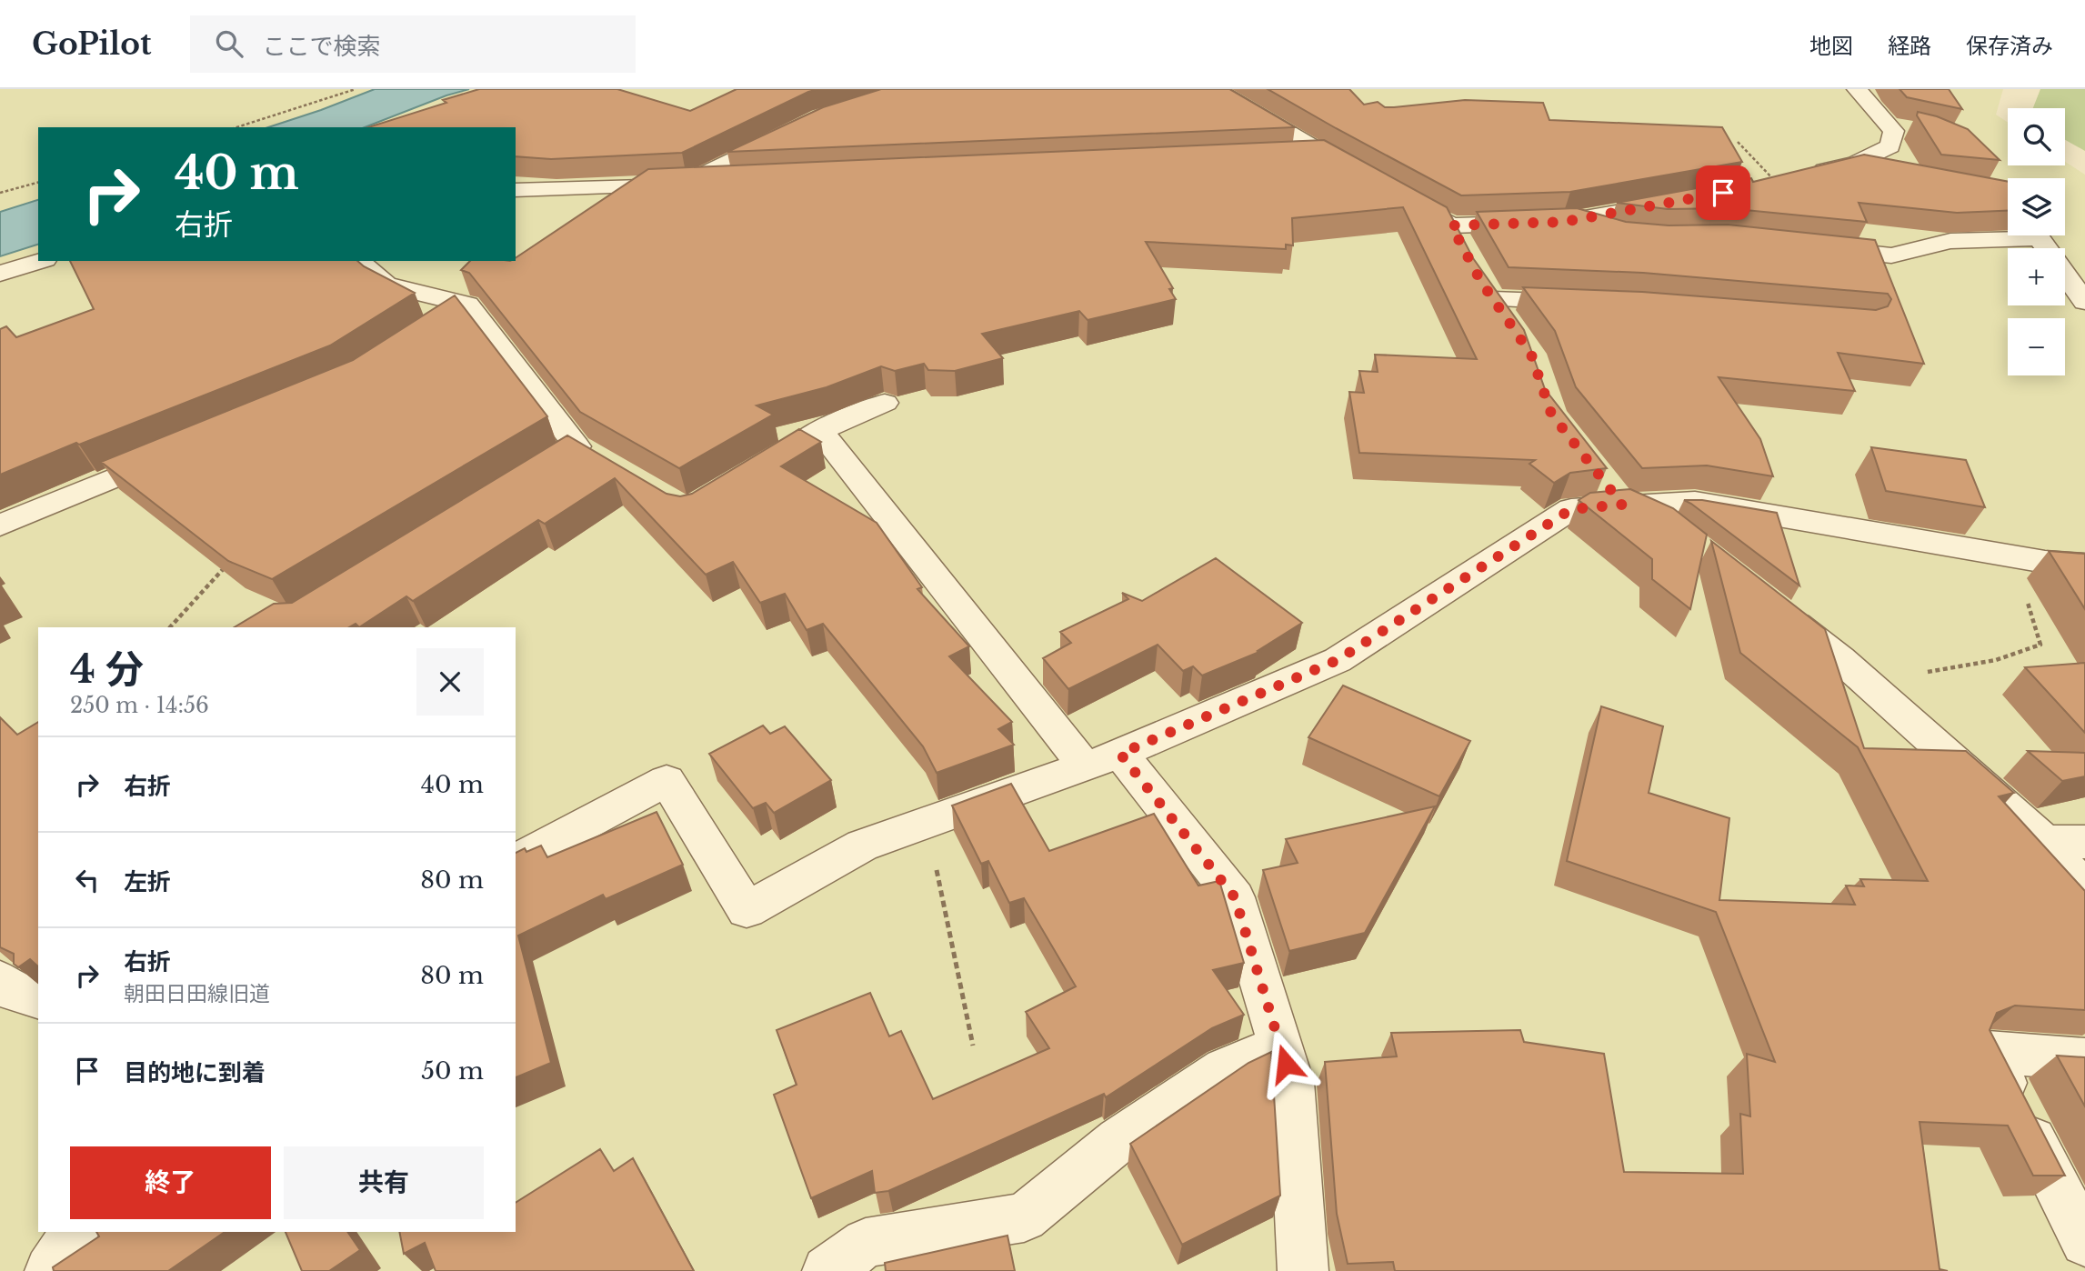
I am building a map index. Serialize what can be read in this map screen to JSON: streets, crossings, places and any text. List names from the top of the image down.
{
  "page": {
    "header": "GoPilot",
    "search": "ここで検索",
    "nav": ["地図", "経路", "保存済み"],
    "map_buttons": ["+", "−"],
    "turn": ["40 m", "右折"],
    "heading": ["4 分", "250 m · 14:56"],
    "list": [
      {
        "name": "右折",
        "value": "40 m"
      },
      {
        "name": "左折",
        "value": "80 m"
      },
      {
        "name": "右折",
        "note": "朝田日田線旧道",
        "value": "80 m"
      },
      {
        "name": "目的地に到着",
        "value": "50 m"
      }
    ],
    "buttons": ["終了", "共有"]
  }
}
